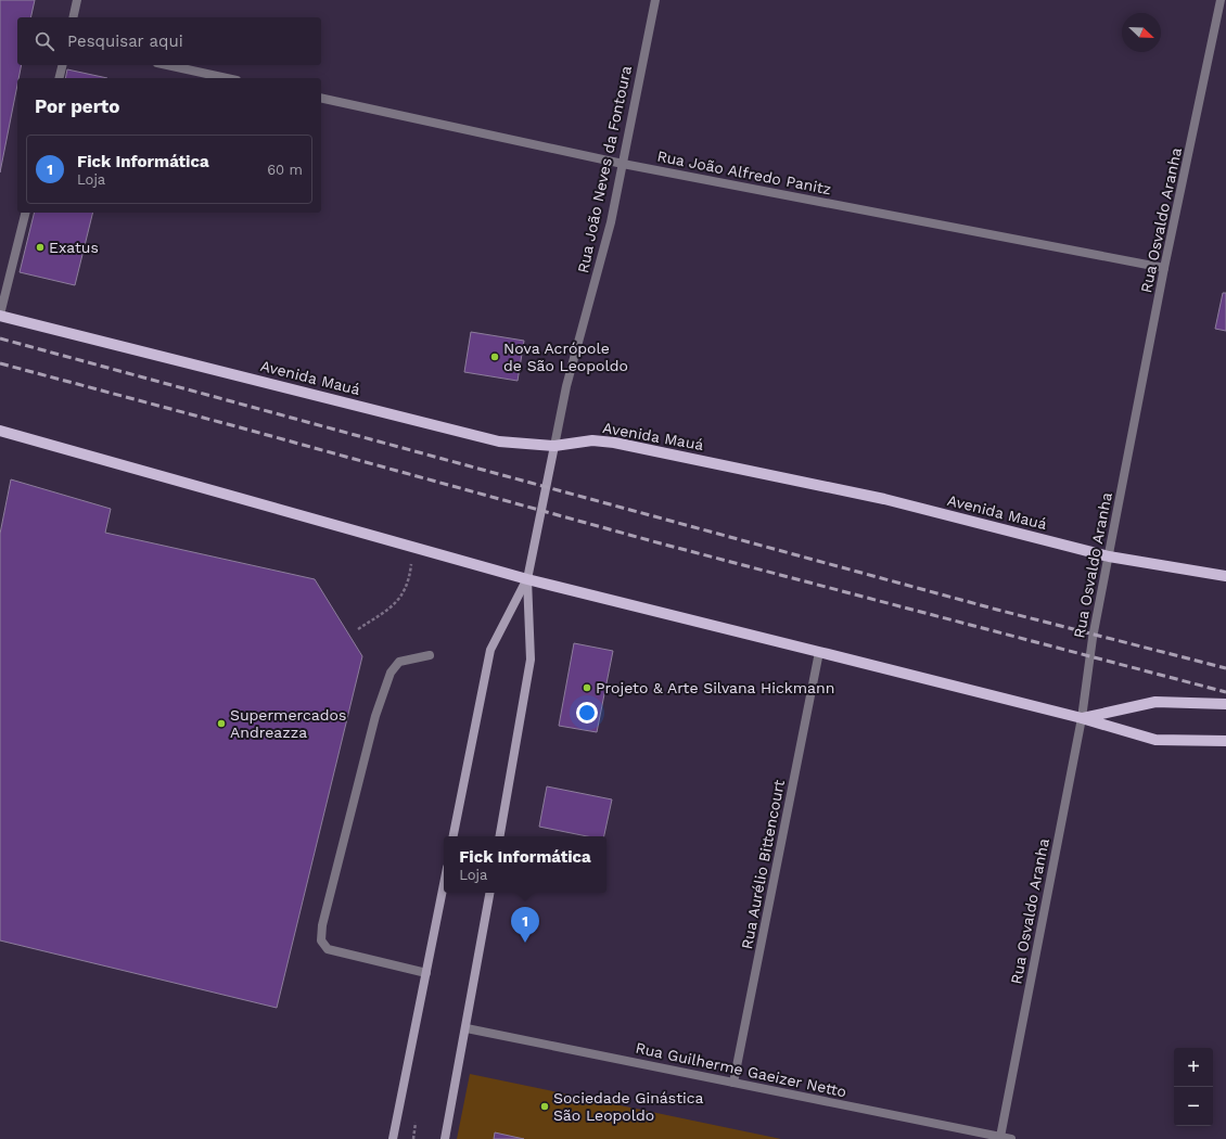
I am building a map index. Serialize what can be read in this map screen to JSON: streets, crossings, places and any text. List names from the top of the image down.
{
  "streets": {
    "main road": ["Avenida Mauá"],
    "street": [
      "Rua João Neves da Fontoura",
      "Rua João Alfredo Panitz",
      "Rua Osvaldo Aranha",
      "Rua Aurélio Bittencourt",
      "Rua Guilherme Gaeizer Netto"
    ]
  },
  "crossings": [
    ["Rua João Neves da Fontoura", "Rua João Alfredo Panitz"],
    ["Rua João Neves da Fontoura", "Avenida Mauá"],
    ["Rua João Alfredo Panitz", "Rua Osvaldo Aranha"],
    ["Rua Osvaldo Aranha", "Avenida Mauá"],
    ["Rua Osvaldo Aranha", "Rua Guilherme Gaeizer Netto"],
    ["Rua Aurélio Bittencourt", "Rua Guilherme Gaeizer Netto"]
  ],
  "places": [
    "Exatus",
    "Nova Acrópole de São Leopoldo",
    "Projeto & Arte Silvana Hickmann",
    "Supermercados Andreazza",
    "Sociedade Ginástica São Leopoldo"
  ],
  "north": "bottom right",
  "page": {
    "search": "Pesquisar aqui",
    "heading": "Por perto",
    "list": [
      {
        "mark": "1",
        "name": "Fick Informática",
        "note": "Loja",
        "value": "60 m"
      }
    ],
    "popup": ["Fick Informática", "Loja"],
    "pins": "1",
    "map_buttons": ["+", "−"]
  }
}
